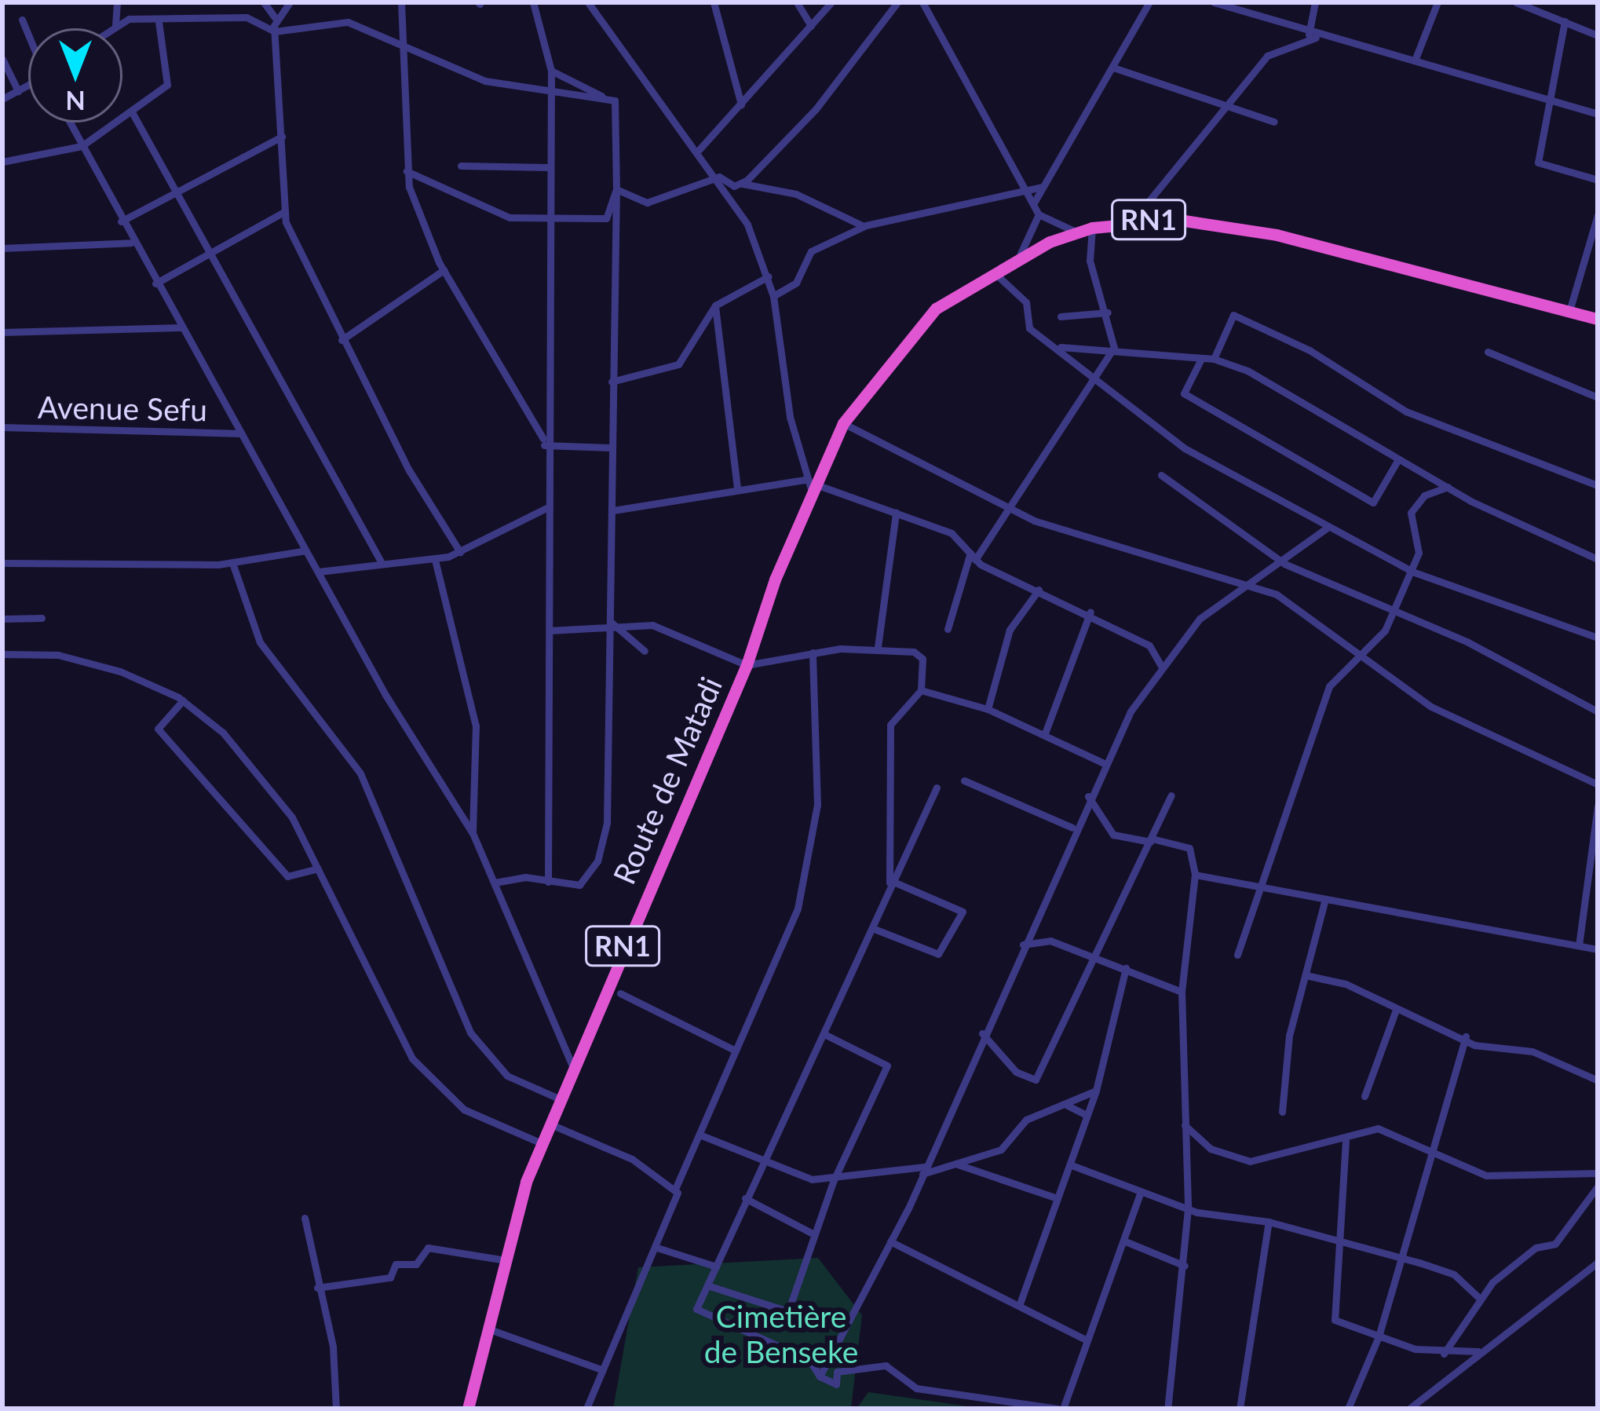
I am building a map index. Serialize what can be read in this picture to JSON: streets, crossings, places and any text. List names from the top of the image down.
{
  "streets": {
    "highway": ["RN1", "Route de Matadi"],
    "street": ["Avenue Sefu"]
  },
  "crossings": [
    ["RN1", "Route de Matadi"]
  ],
  "parks": ["Cimetière de Benseke"],
  "north": "bottom"
}
